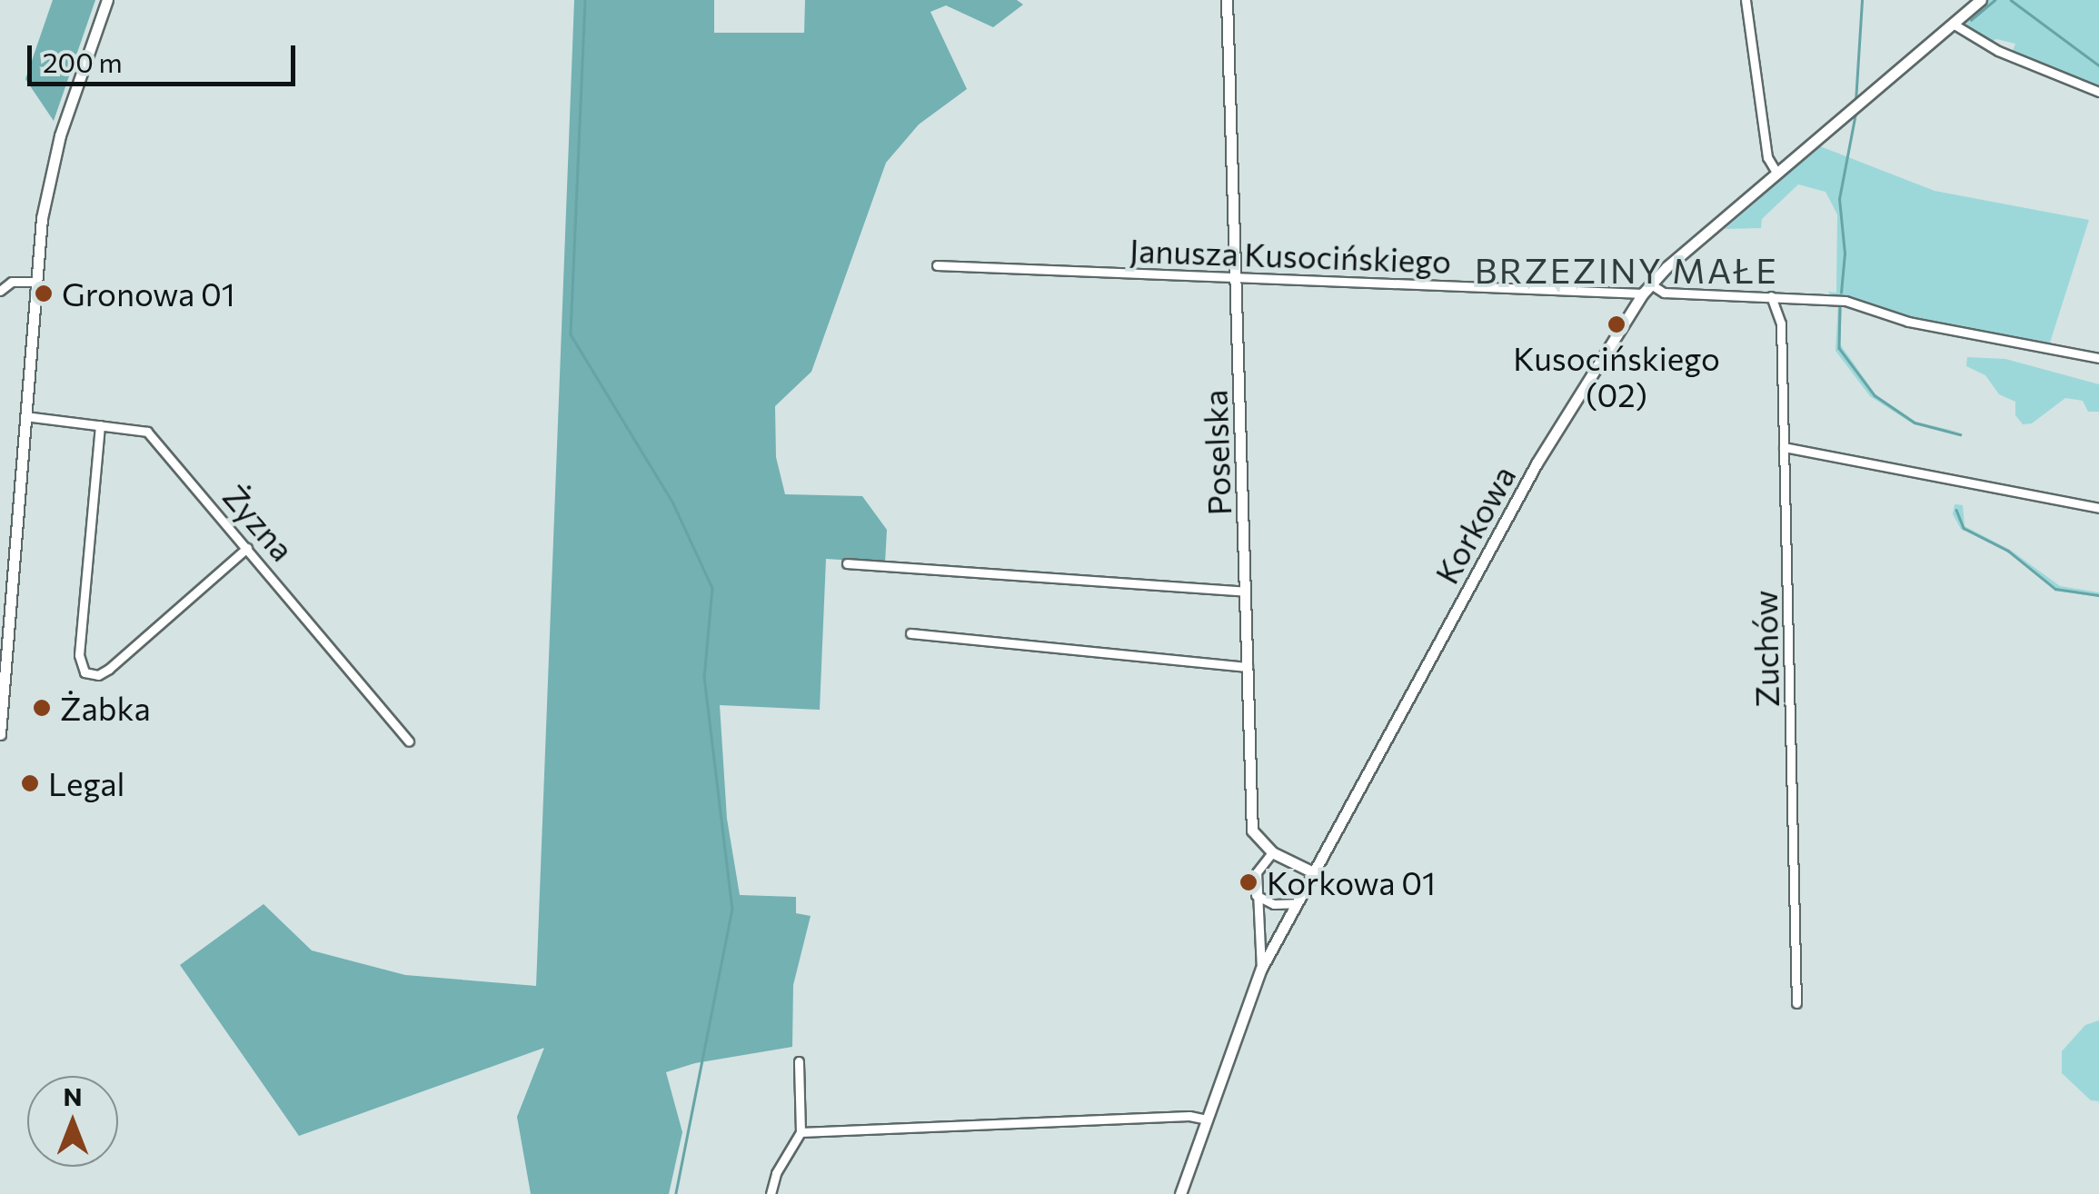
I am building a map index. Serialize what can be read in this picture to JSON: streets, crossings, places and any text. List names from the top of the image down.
{
  "streets": {
    "street": [
      "Janusza Kusocińskiego",
      "Poselska",
      "Żyzna",
      "Korkowa",
      "Zuchów"
    ]
  },
  "crossings": [
    ["Janusza Kusocińskiego", "Poselska"],
    ["Janusza Kusocińskiego", "Korkowa"],
    ["Janusza Kusocińskiego", "Zuchów"],
    ["Poselska", "Korkowa"]
  ],
  "districts": ["BRZEZINY MAŁE"],
  "places": [
    "Gronowa 01",
    "Kusocińskiego (02)",
    "Żabka",
    "Legal",
    "Korkowa 01"
  ],
  "scale_bar": "200 m",
  "north": "top"
}
